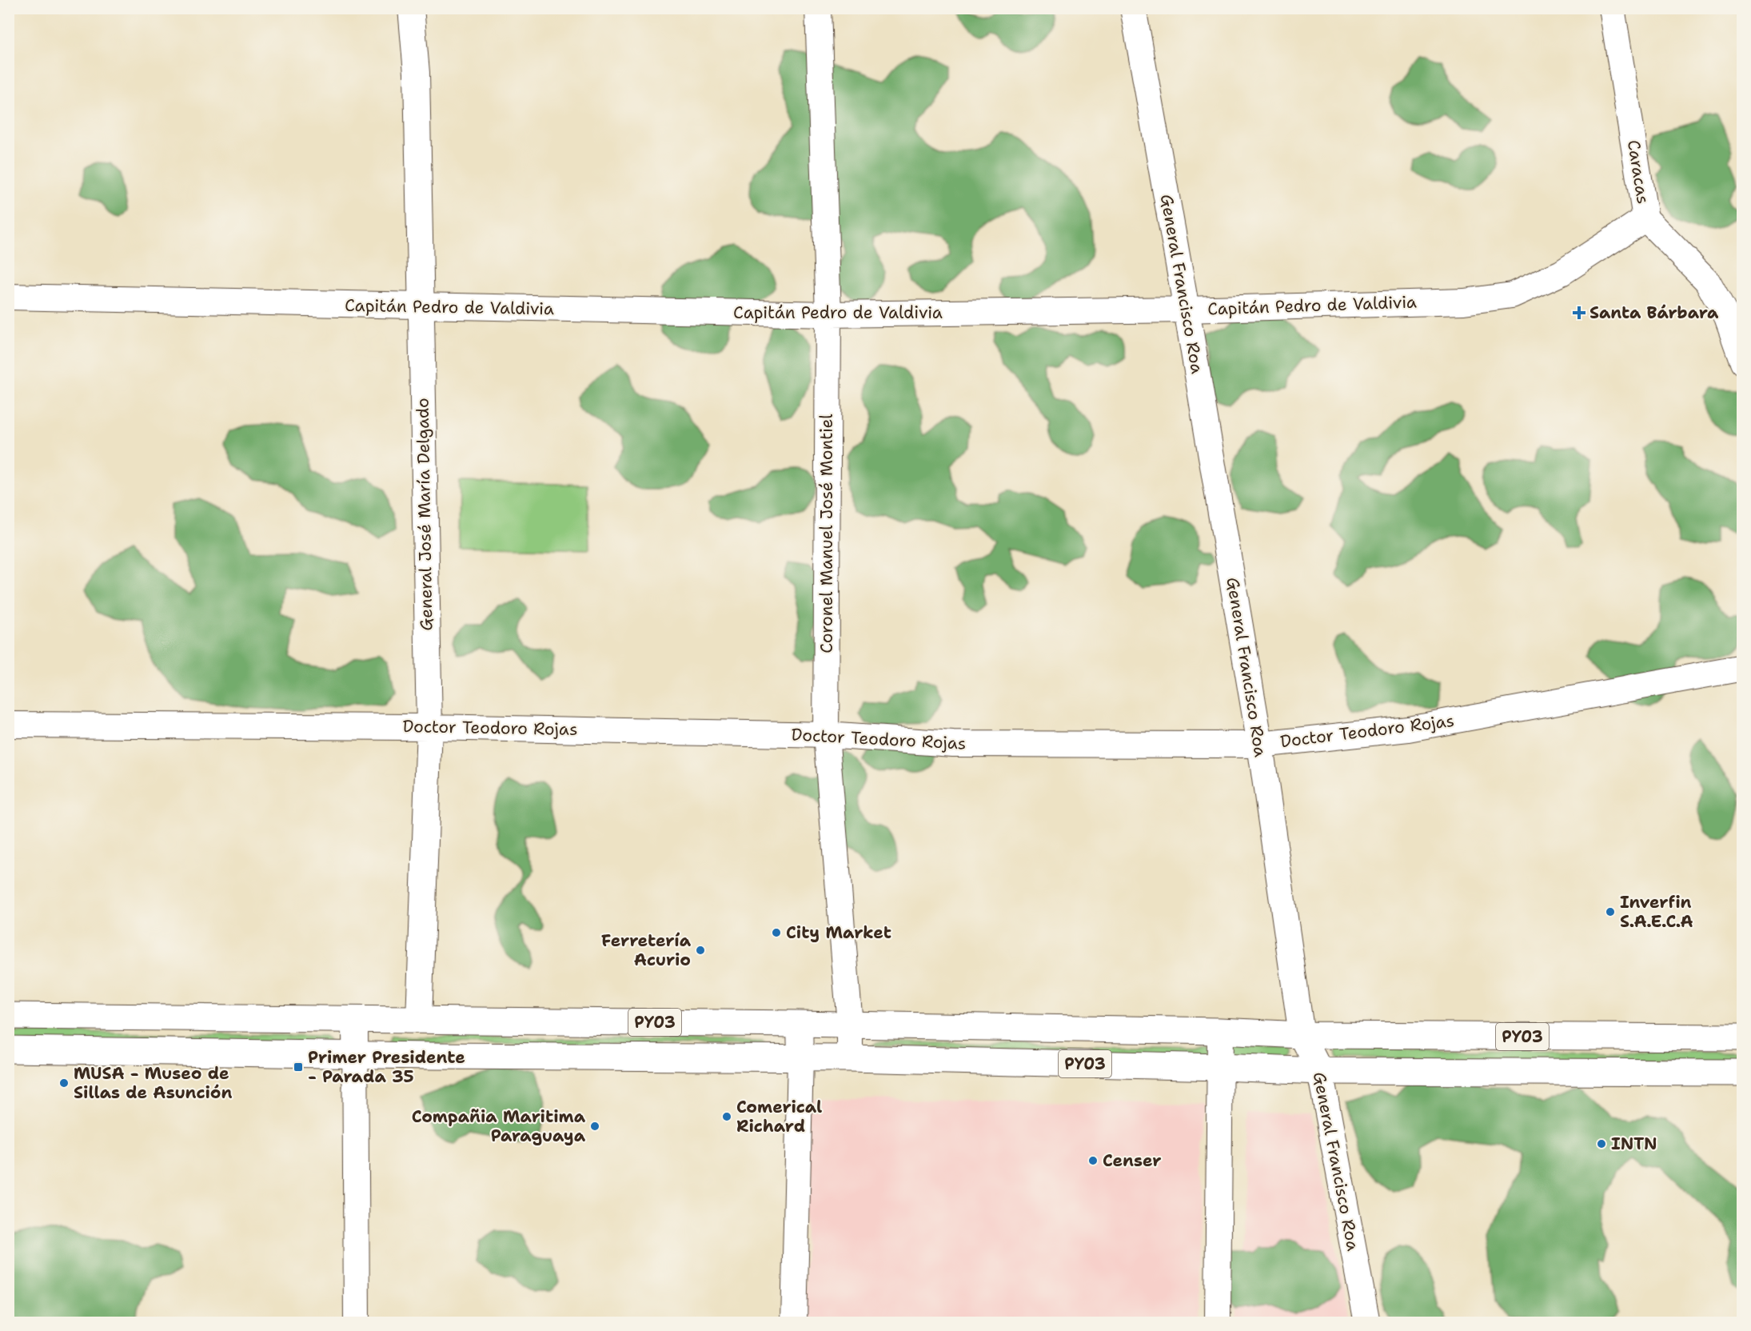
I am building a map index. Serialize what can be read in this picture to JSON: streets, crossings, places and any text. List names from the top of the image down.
{
  "streets": {
    "highway": ["PY03"],
    "street": [
      "Caracas",
      "General Francisco Roa",
      "Capitán Pedro de Valdivia",
      "General José María Delgado",
      "Coronel Manuel José Montiel",
      "Doctor Teodoro Rojas"
    ]
  },
  "crossings": [
    ["Caracas", "Capitán Pedro de Valdivia"],
    ["General Francisco Roa", "Capitán Pedro de Valdivia"],
    ["General Francisco Roa", "Doctor Teodoro Rojas"],
    ["General Francisco Roa", "PY03"],
    ["Capitán Pedro de Valdivia", "General José María Delgado"],
    ["Capitán Pedro de Valdivia", "Coronel Manuel José Montiel"],
    ["General José María Delgado", "Doctor Teodoro Rojas"],
    ["General José María Delgado", "PY03"],
    ["Coronel Manuel José Montiel", "Doctor Teodoro Rojas"],
    ["Coronel Manuel José Montiel", "PY03"]
  ],
  "places": {
    "health": ["Santa Bárbara"],
    "other": [
      "Inverfin S.A.E.C.A",
      "City Market",
      "Ferretería Acurio",
      "MUSA - Museo de Sillas de Asunción",
      "Comerical Richard",
      "Compañia Maritima Paraguaya",
      "INTN",
      "Censer"
    ],
    "transit": ["Primer Presidente - Parada 35"]
  }
}
